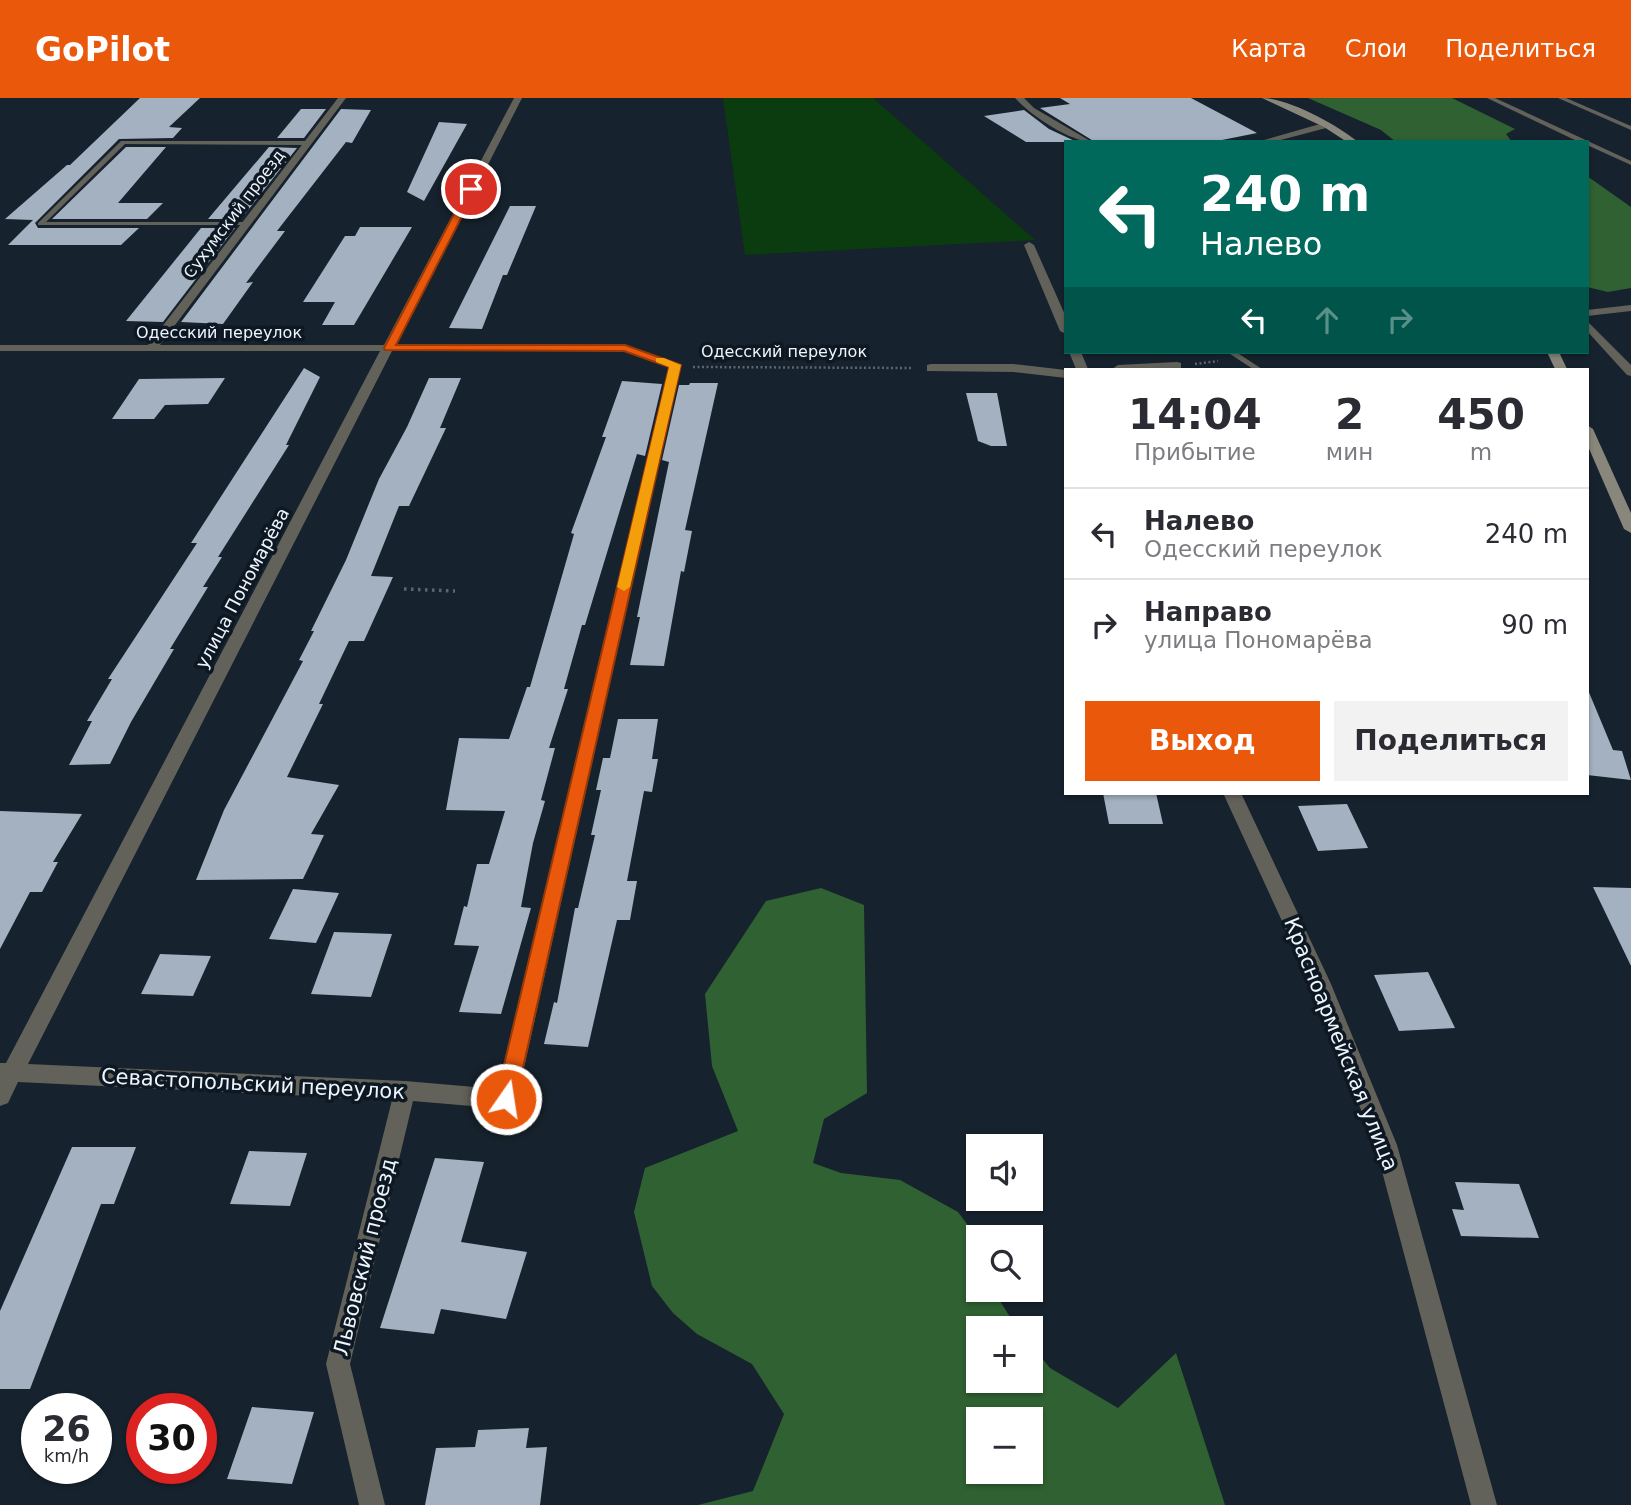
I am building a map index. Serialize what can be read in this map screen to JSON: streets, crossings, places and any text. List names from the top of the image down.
{
  "streets": {
    "street": [
      "Сухумский проезд",
      "Одесский переулок",
      "улица Пономарёва",
      "Красноармейская улица",
      "Севастопольский переулок",
      "Львовский проезд"
    ]
  },
  "crossings": [
    ["Сухумский проезд", "Одесский переулок"],
    ["Одесский переулок", "улица Пономарёва"],
    ["Одесский переулок", "Севастопольский переулок"],
    ["улица Пономарёва", "Севастопольский переулок"],
    ["Севастопольский переулок", "Львовский проезд"]
  ],
  "page": {
    "header": "GoPilot",
    "nav": ["Карта", "Слои", "Поделиться"],
    "turn": ["240 m", "Налево"],
    "eta": [
      "14:04",
      "Прибытие",
      "2",
      "мин",
      "450",
      "m"
    ],
    "list": [
      {
        "name": "Налево",
        "note": "Одесский переулок",
        "value": "240 m"
      },
      {
        "name": "Направо",
        "note": "улица Пономарёва",
        "value": "90 m"
      }
    ],
    "buttons": ["Выход", "Поделиться"],
    "map_buttons": ["+", "−"],
    "speed": "26 km/h",
    "limit": "30"
  }
}
